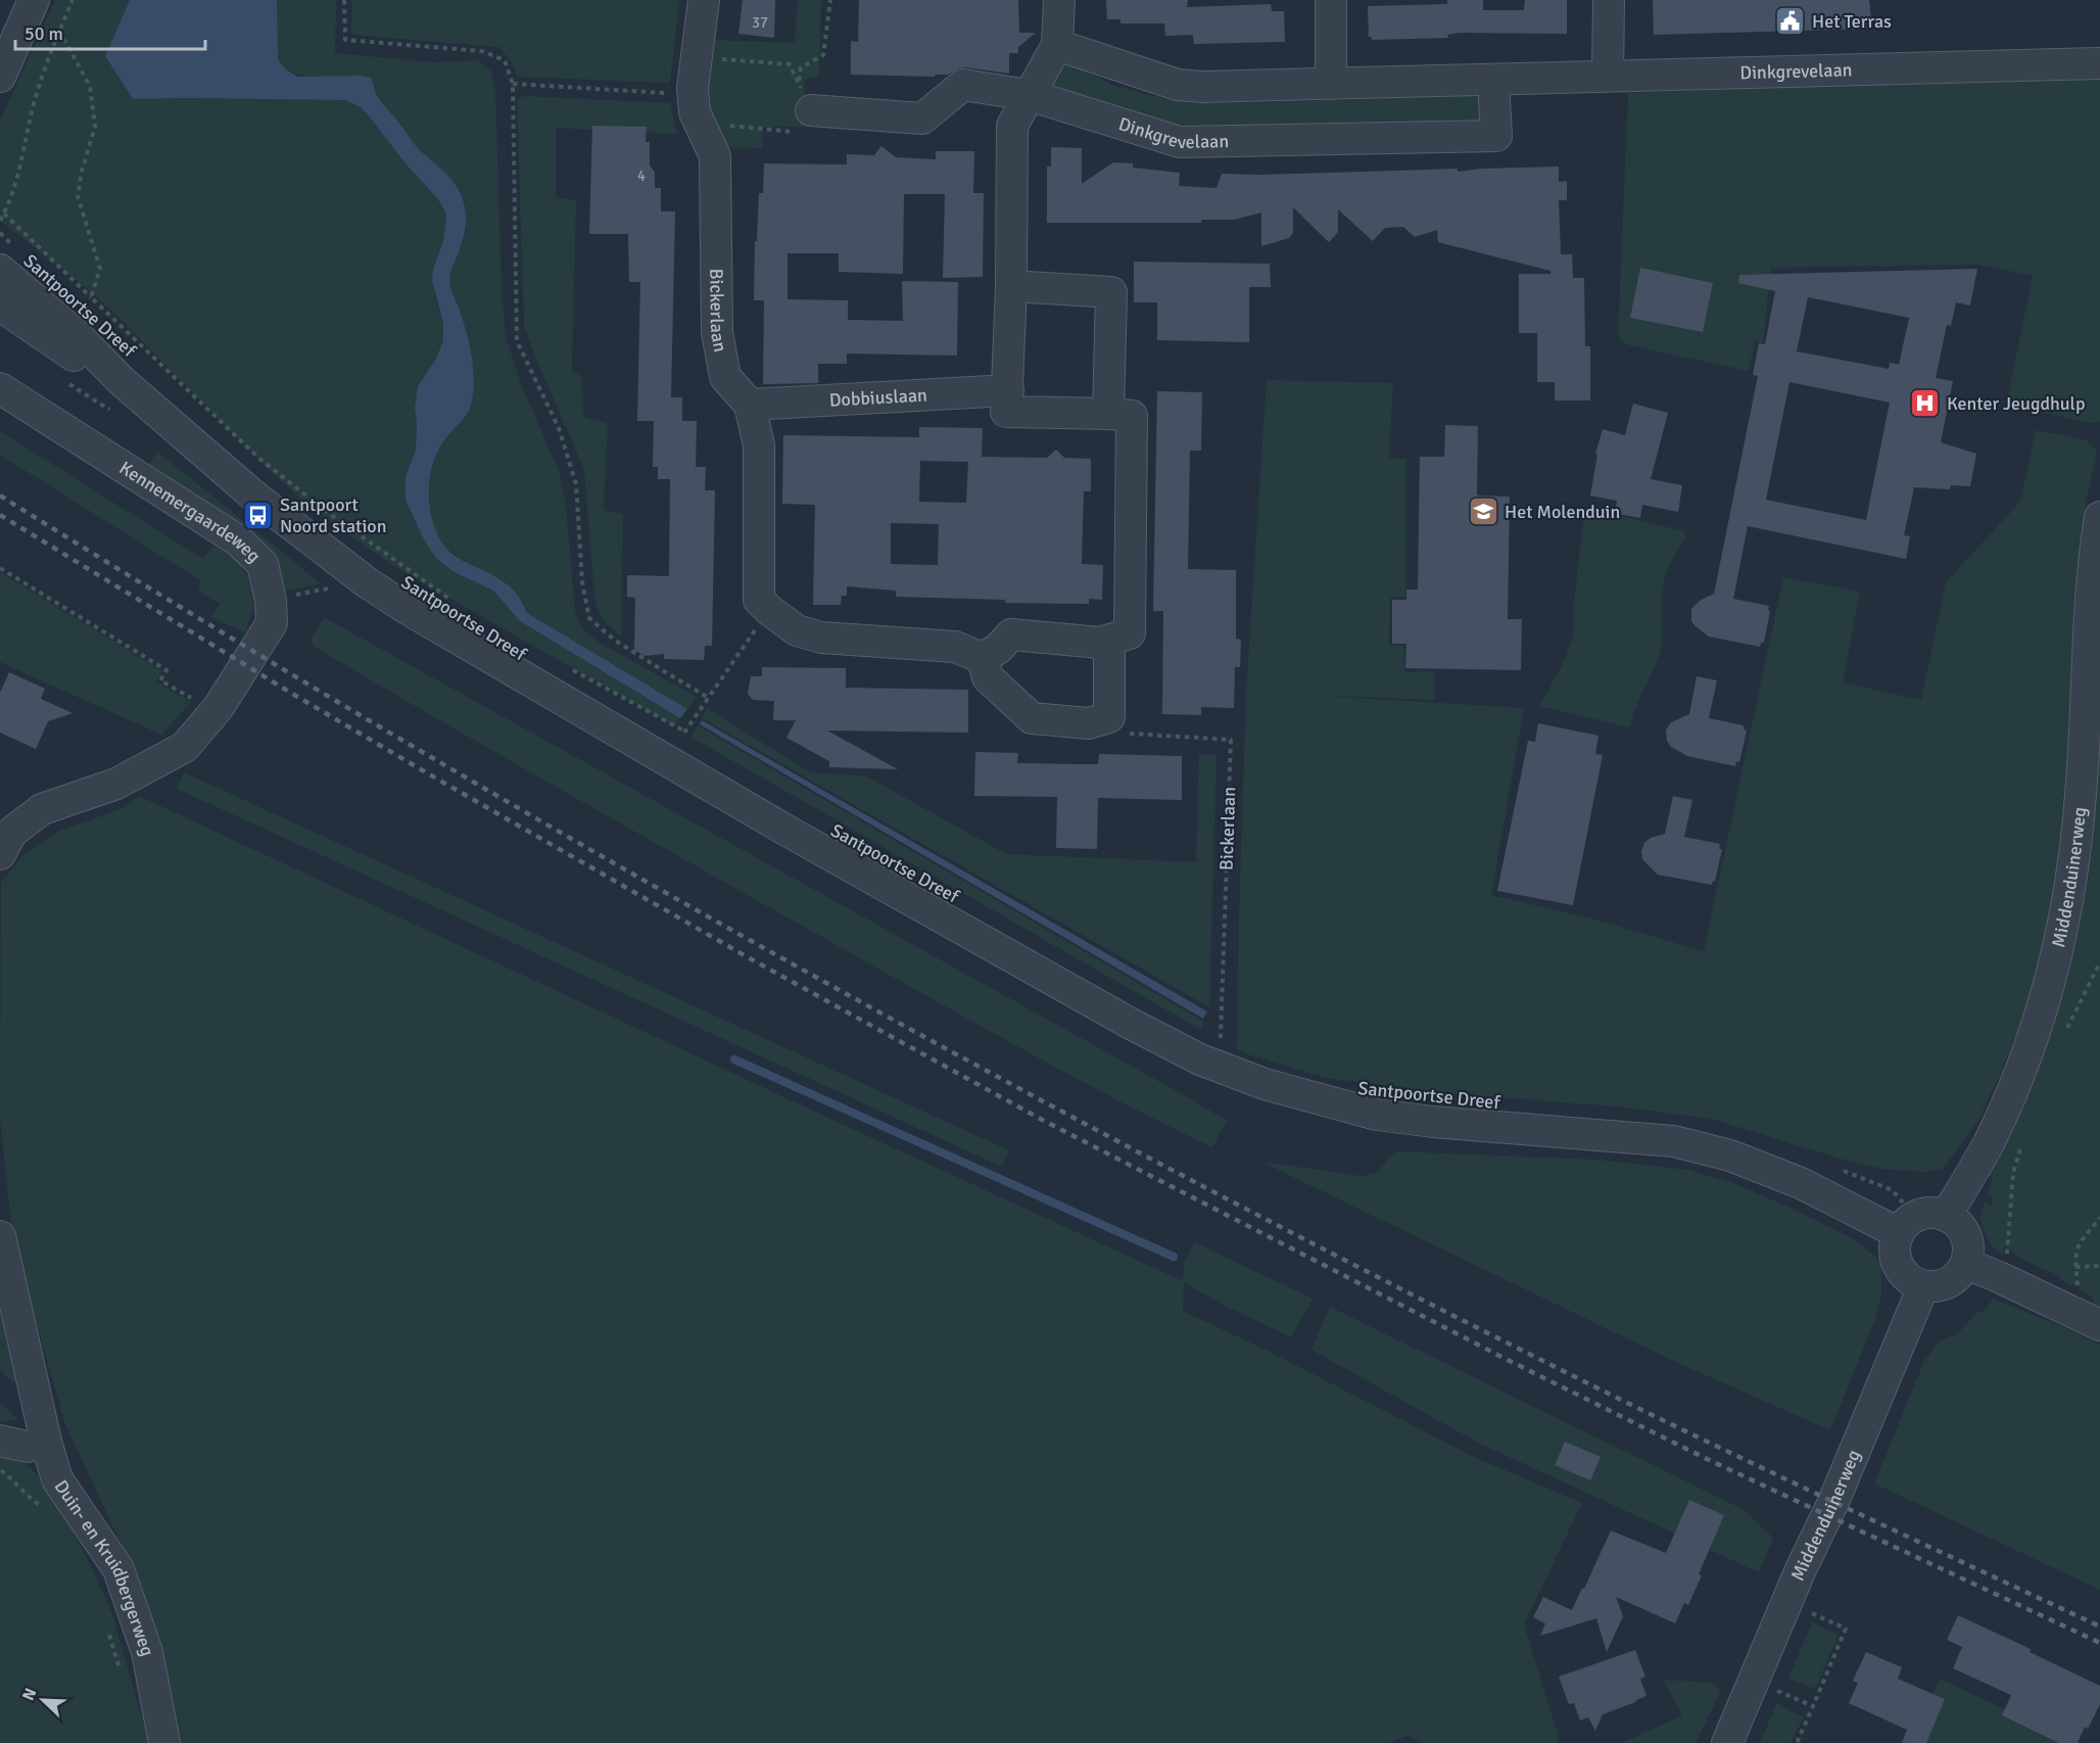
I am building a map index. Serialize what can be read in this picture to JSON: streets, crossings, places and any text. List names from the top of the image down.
{
  "streets": {
    "street": [
      "Dinkgrevelaan",
      "Santpoortse Dreef",
      "Bickerlaan",
      "Dobbiuslaan",
      "Kennemergaardeweg",
      "Middenduinerweg",
      "Duin- en Kruidbergerweg"
    ]
  },
  "crossings": [
    ["Santpoortse Dreef", "Middenduinerweg"],
    ["Bickerlaan", "Dobbiuslaan"]
  ],
  "places": {
    "public building": ["Het Terras"],
    "hospital": ["Kenter Jeugdhulp"],
    "school or university": ["Het Molenduin"],
    "bus stop": ["Santpoort Noord station"]
  },
  "house_numbers": ["37", "4"],
  "scale_bar": "50 m",
  "north": "top left"
}
